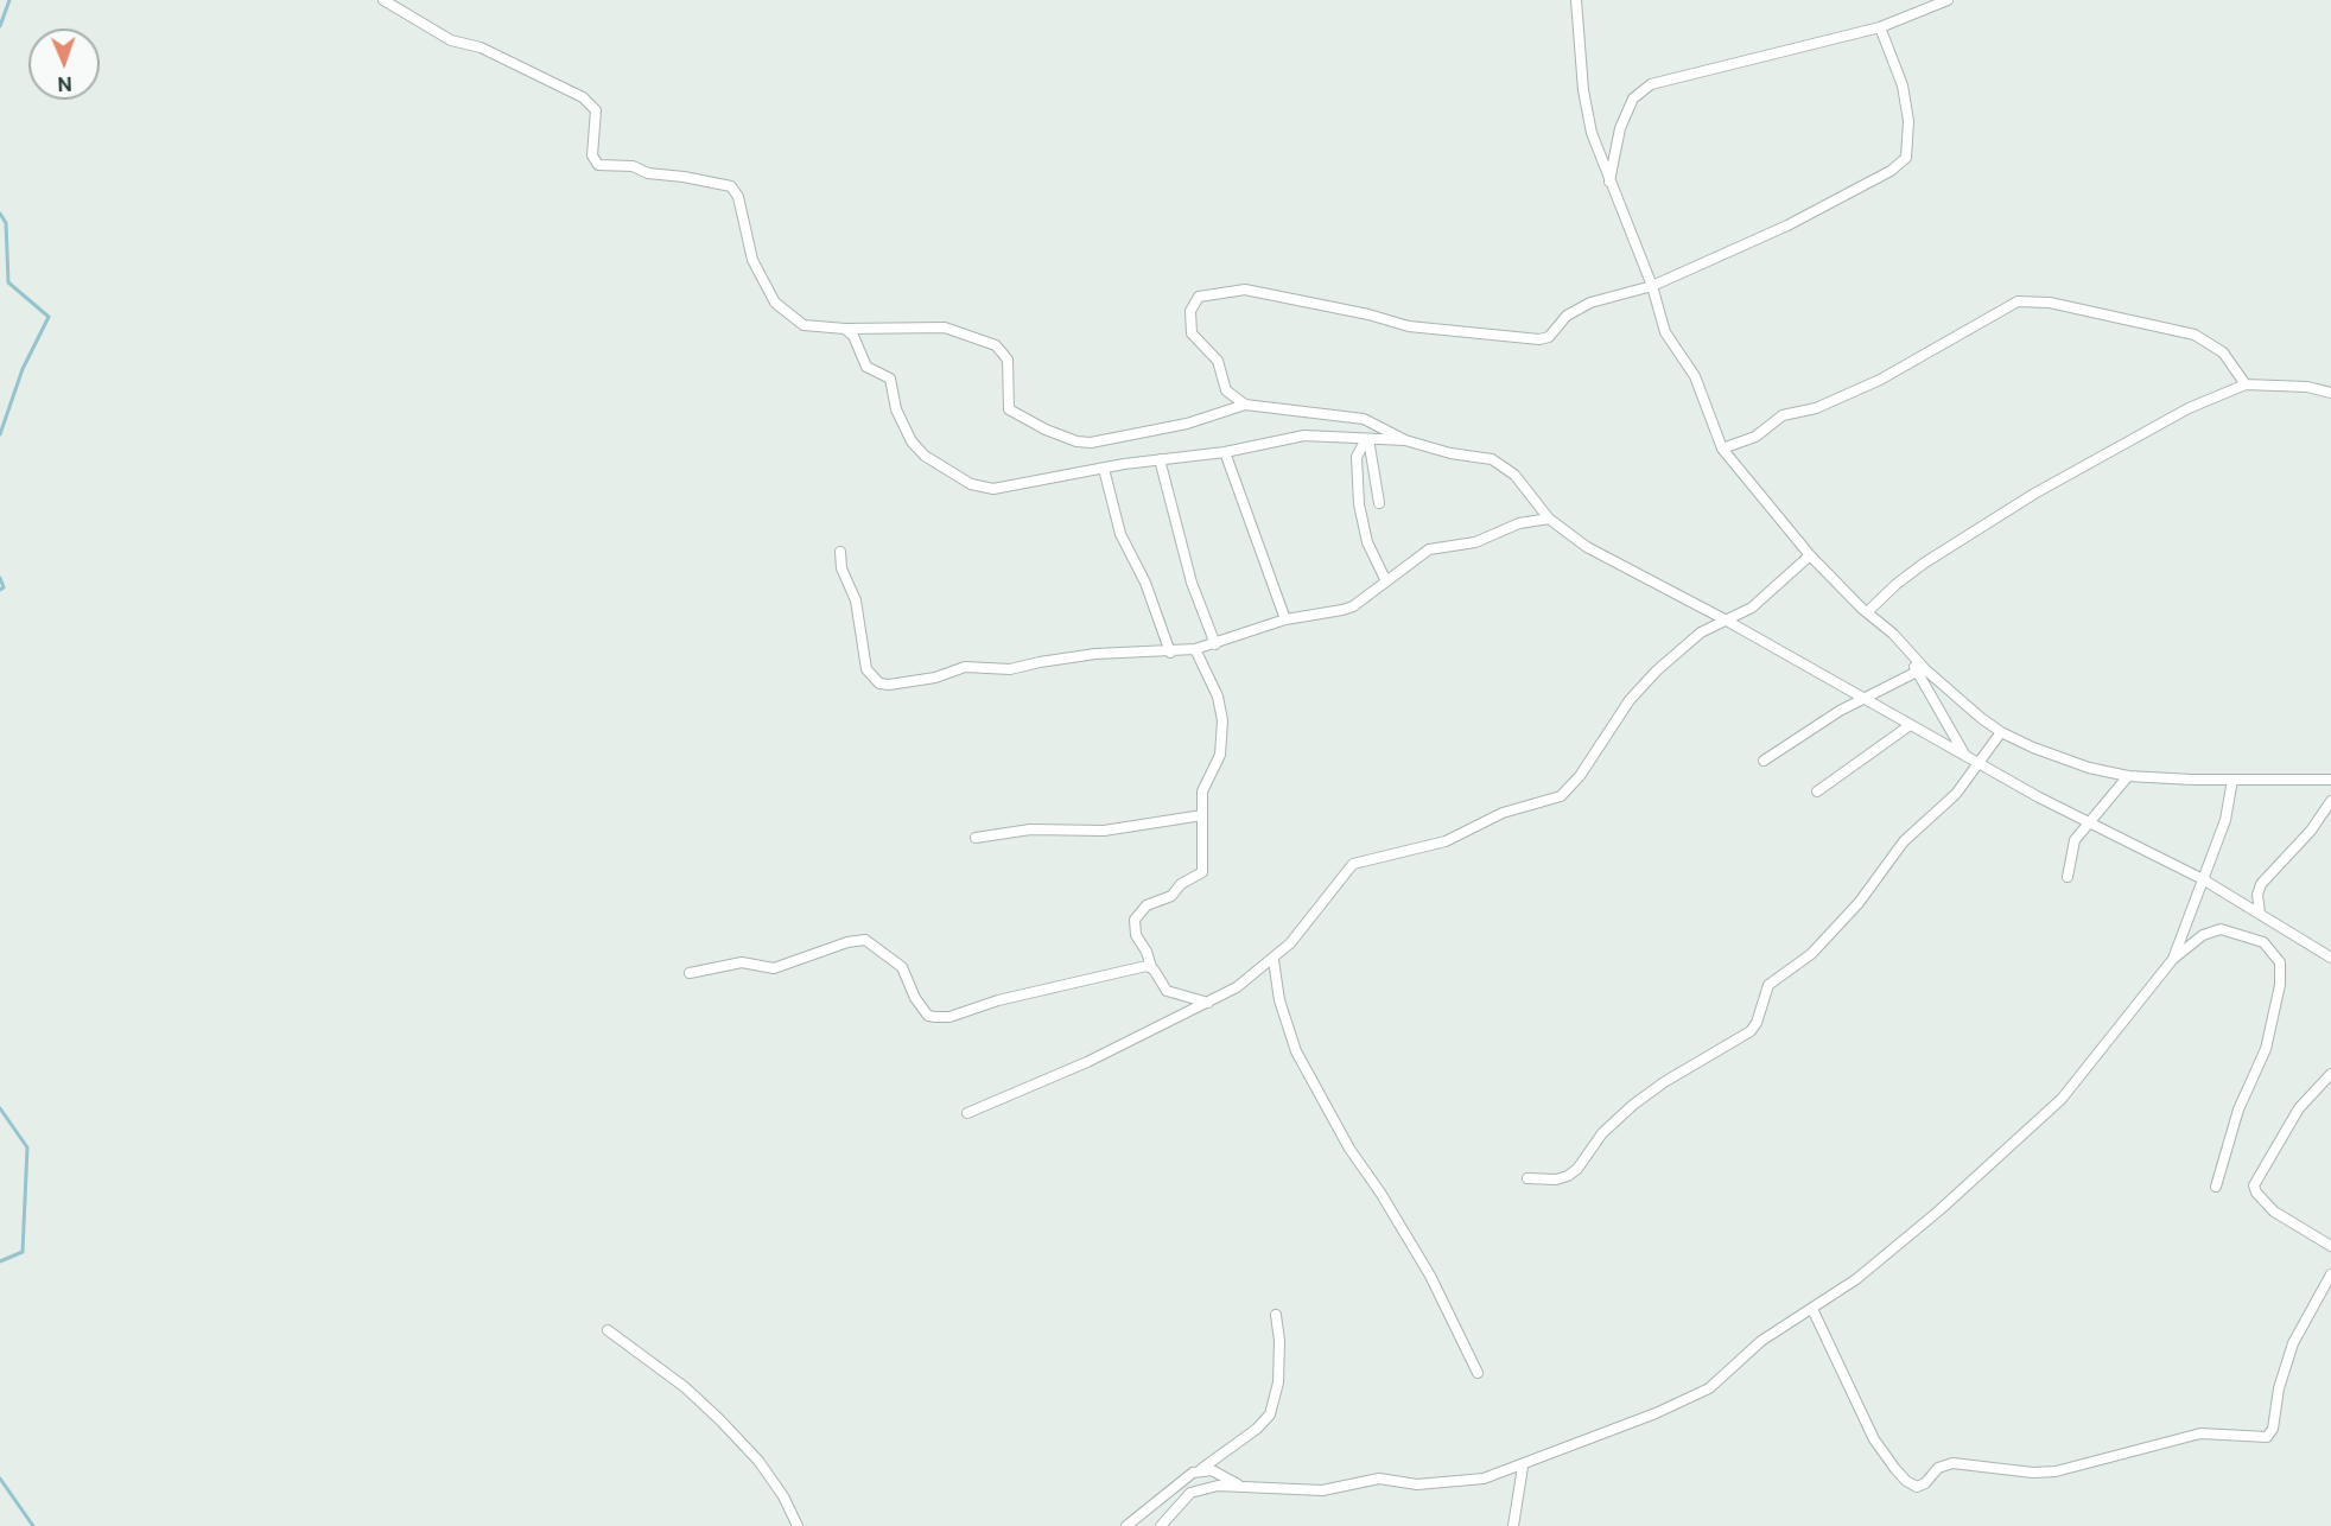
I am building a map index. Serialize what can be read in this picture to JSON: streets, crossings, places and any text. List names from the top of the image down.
{
  "north": "bottom"
}
